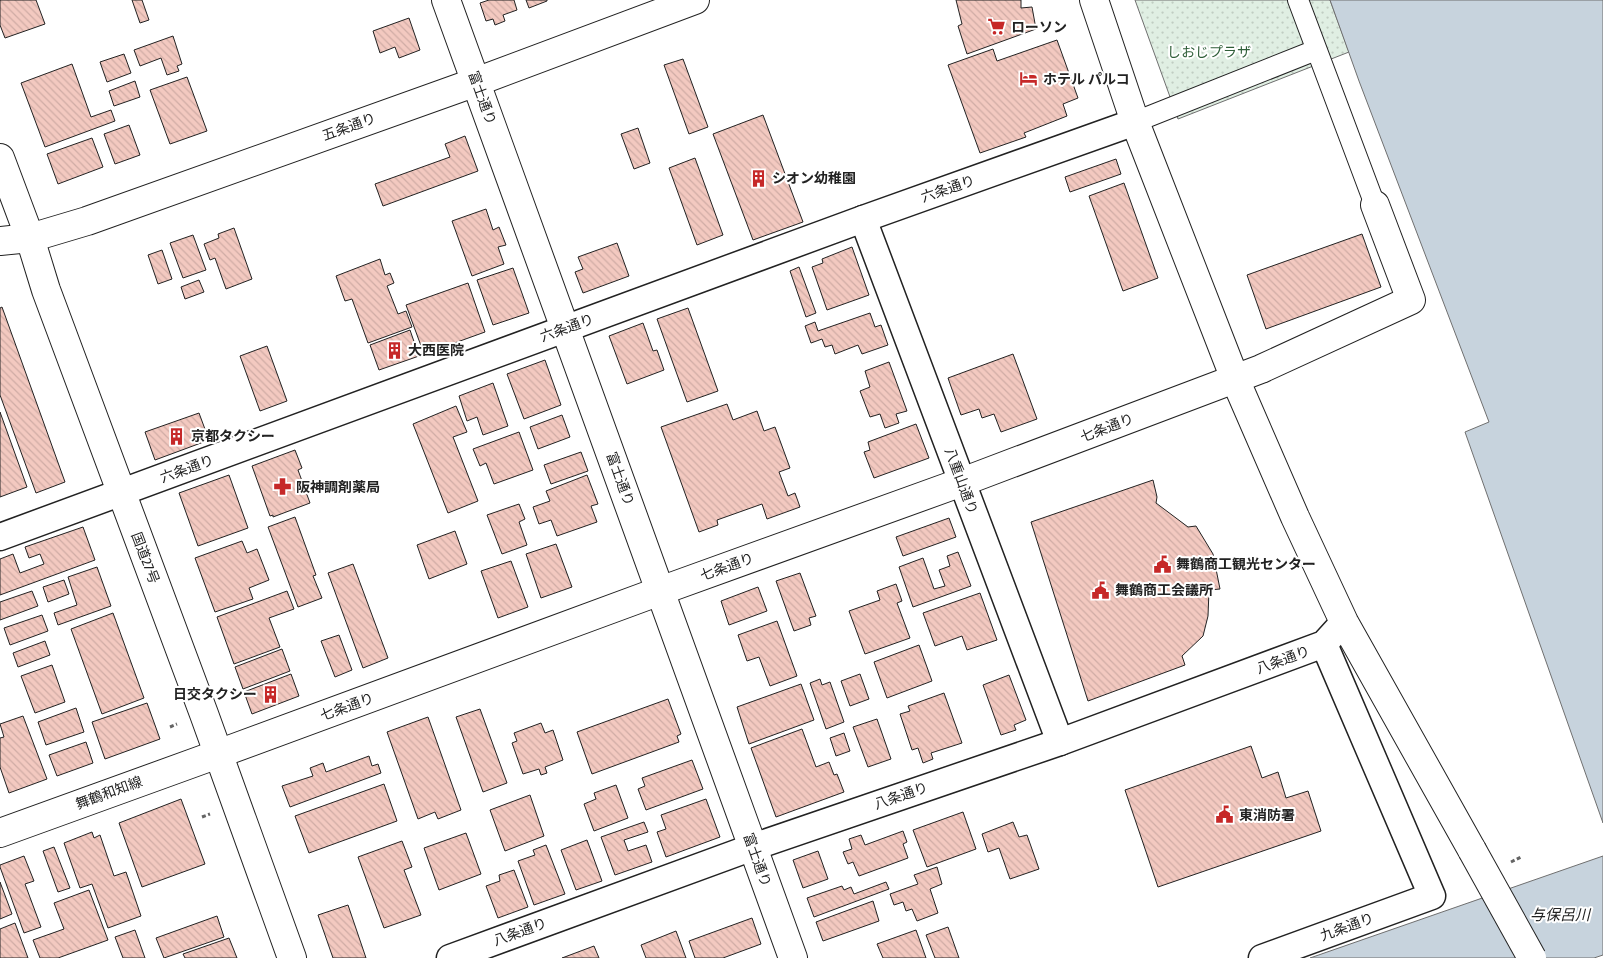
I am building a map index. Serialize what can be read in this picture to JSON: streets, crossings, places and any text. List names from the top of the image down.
{
  "streets": {
    "main road": [
      "富士通り",
      "五条通り",
      "七条通り",
      "国道27号",
      "舞鶴和知線"
    ],
    "street": [
      "六条通り",
      "八重山通り",
      "八条通り",
      "九条通り"
    ]
  },
  "crossings": [
    ["富士通り", "五条通り"],
    ["富士通り", "六条通り"],
    ["富士通り", "七条通り"],
    ["富士通り", "八条通り"],
    ["五条通り", "国道27号"],
    ["六条通り", "八重山通り"],
    ["六条通り", "国道27号"],
    ["七条通り", "八重山通り"],
    ["七条通り", "国道27号"],
    ["七条通り", "舞鶴和知線"],
    ["八重山通り", "八条通り"],
    ["国道27号", "舞鶴和知線"],
    ["八条通り", "九条通り"]
  ],
  "water": ["与保呂川"],
  "parks": ["しおじプラザ"],
  "places": {
    "supermarket": ["ローソン"],
    "hotel": ["ホテル パルコ"],
    "building": [
      "シオン幼稚園",
      "大西医院",
      "京都タクシー",
      "日交タクシー"
    ],
    "pharmacy": ["阪神調剤薬局"],
    "public building": ["舞鶴商工観光センター", "舞鶴商工会議所", "東消防署"]
  }
}
